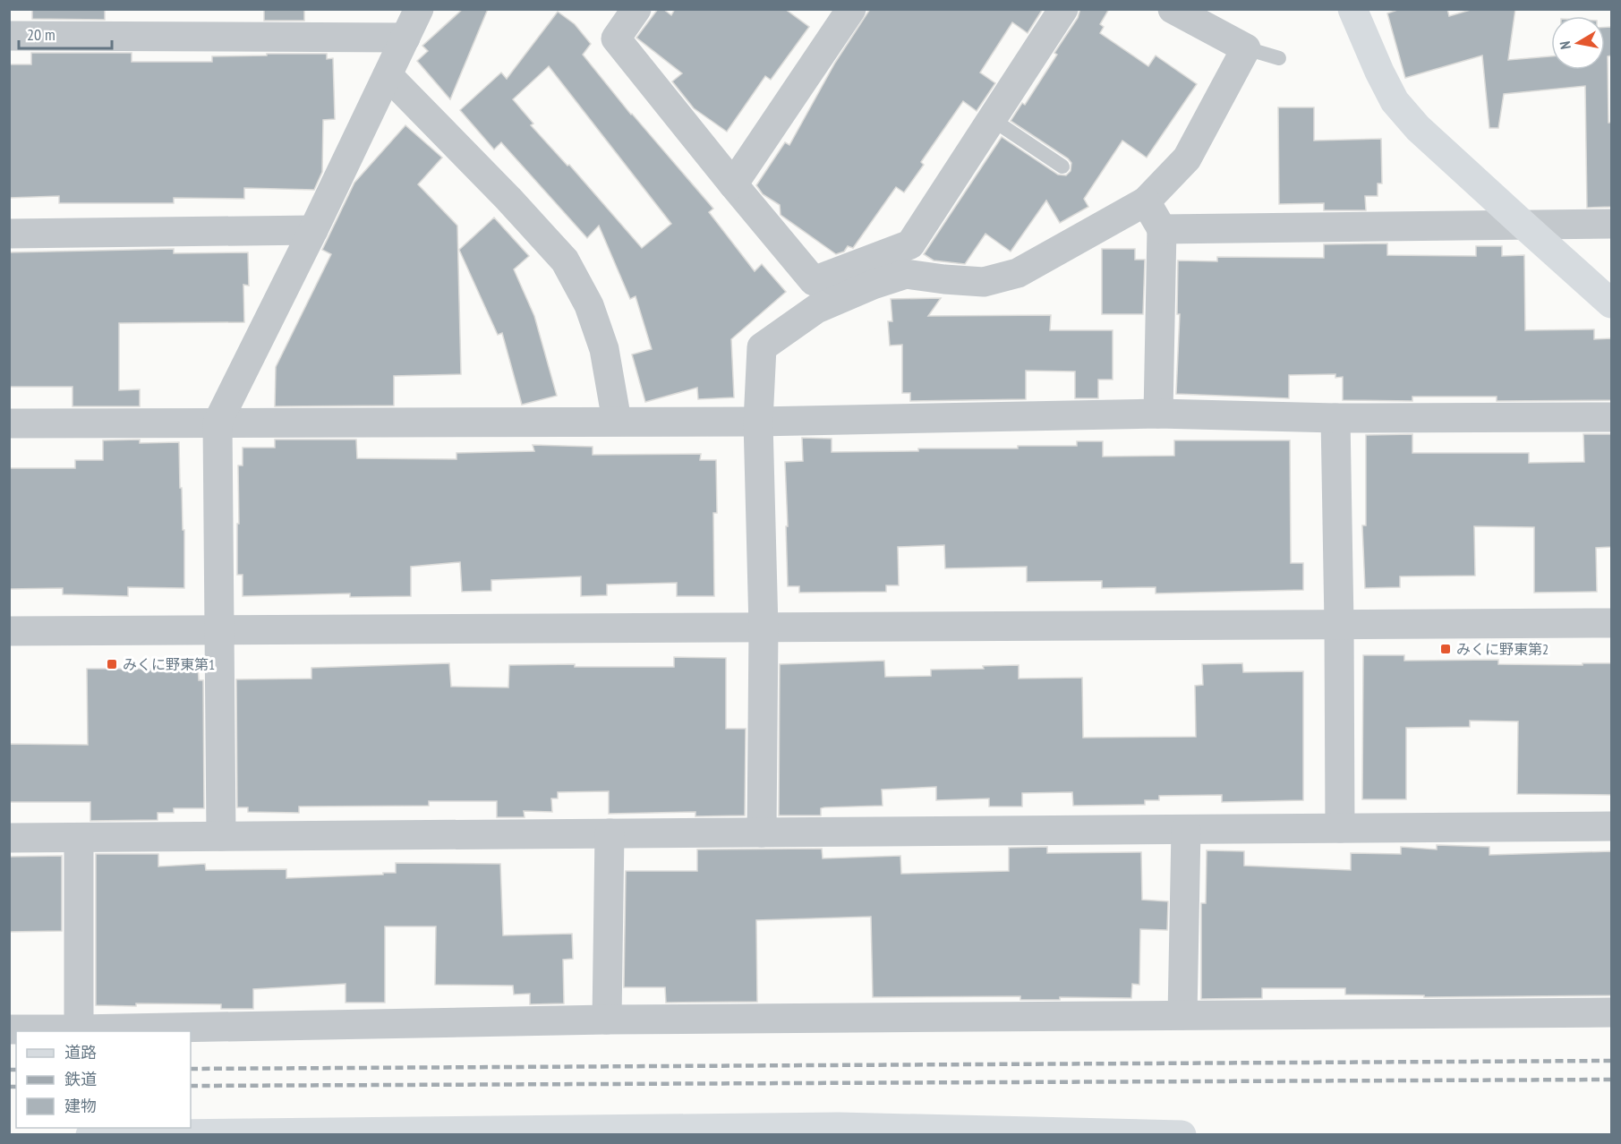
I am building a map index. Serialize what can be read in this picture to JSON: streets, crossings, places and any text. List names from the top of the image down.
{
  "places": {
    "transit": ["みくに野東第2", "みくに野東第1"]
  },
  "legend": ["道路", "鉄道", "建物"],
  "scale_bar": "20 m",
  "north": "left"
}
